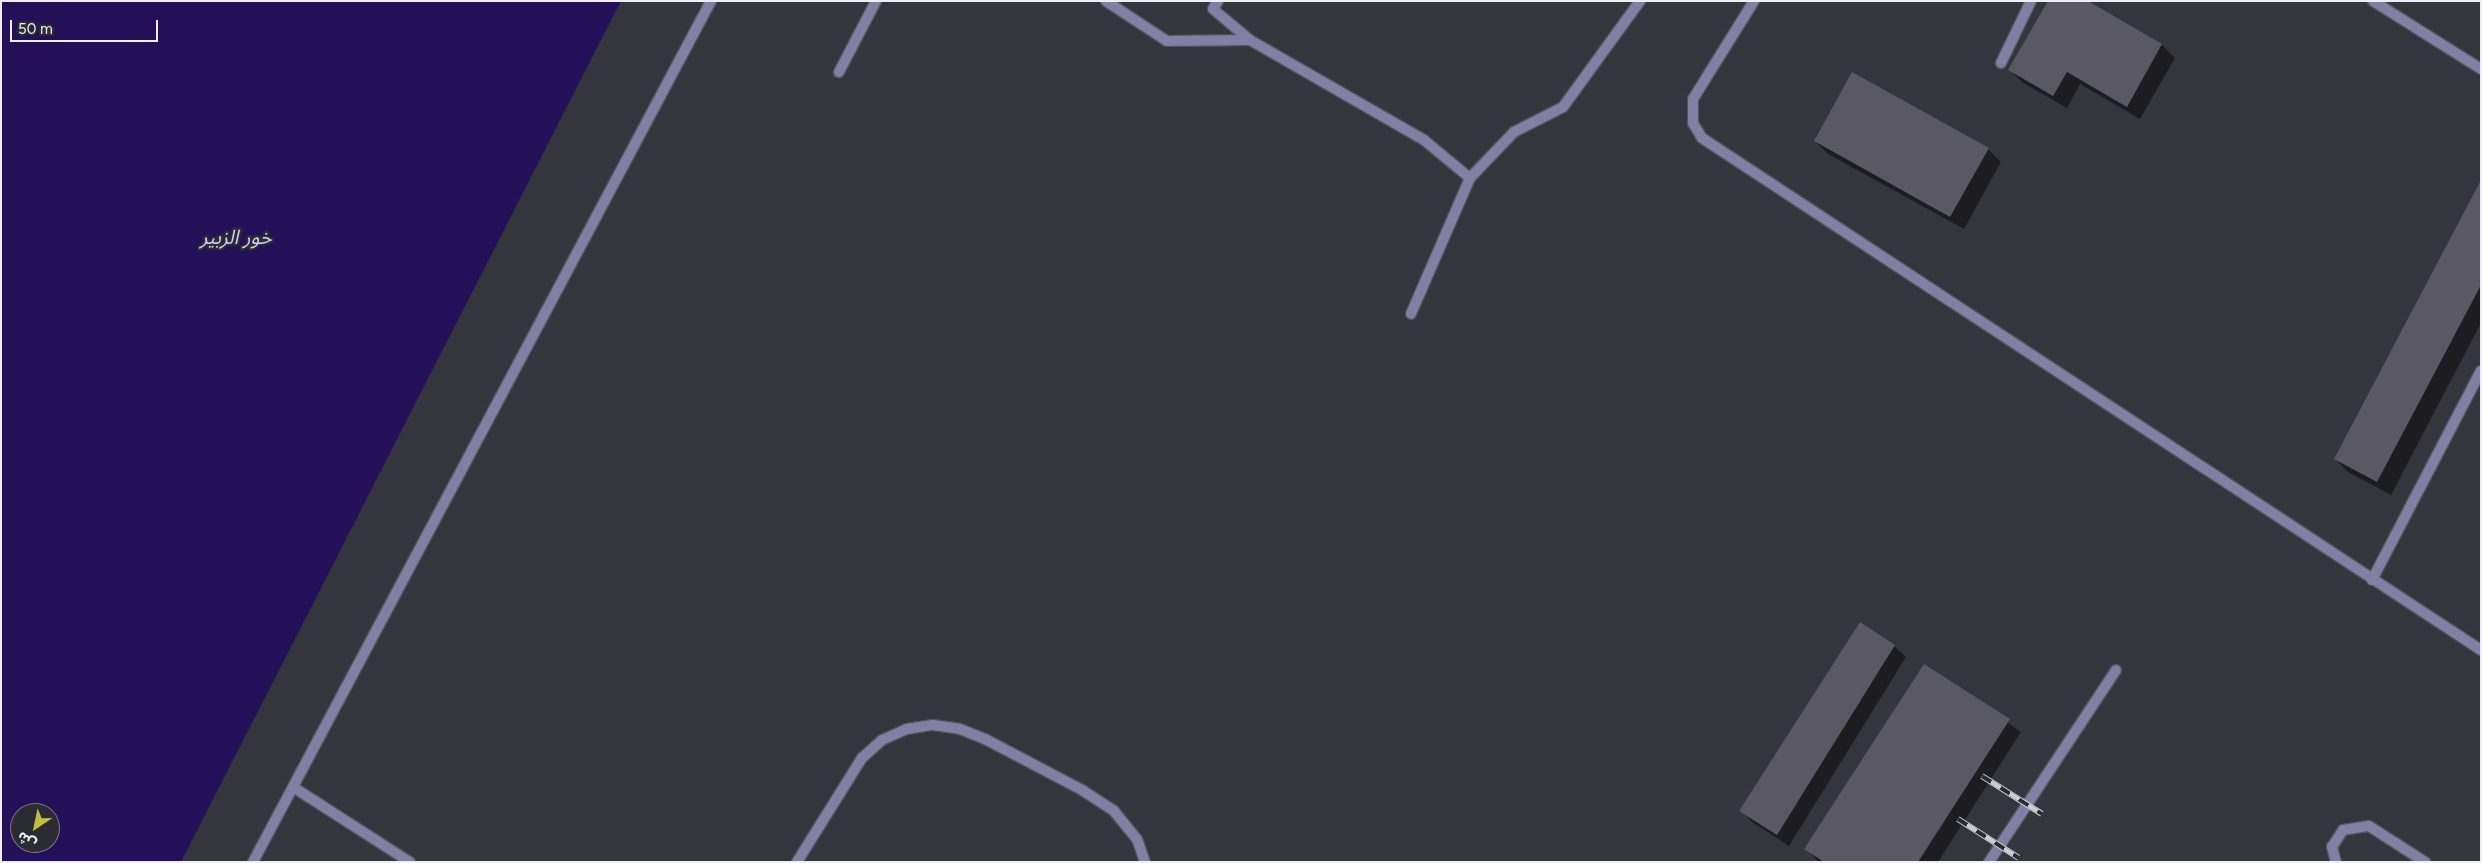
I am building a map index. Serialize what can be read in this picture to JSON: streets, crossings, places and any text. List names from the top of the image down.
{
  "water": ["خور الزبير"],
  "scale_bar": "50 m",
  "north": "bottom left"
}
